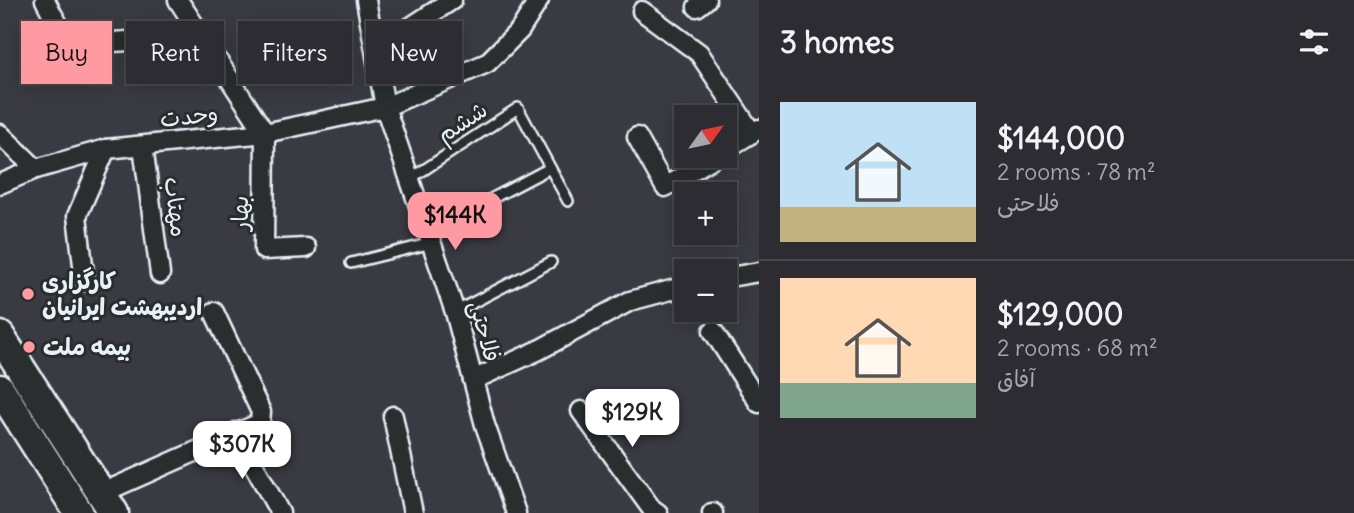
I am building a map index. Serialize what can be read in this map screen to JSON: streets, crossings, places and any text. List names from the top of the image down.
{
  "streets": {
    "street": [
      "وحدت",
      "مهتاب",
      "بهار",
      "فلاحتی"
    ],
    "lane": ["ششم"]
  },
  "crossings": [
    ["وحدت", "مهتاب"],
    ["وحدت", "بهار"],
    ["وحدت", "فلاحتی"],
    ["ششم", "فلاحتی"]
  ],
  "places": ["کارگزاری اردیبهشت ایرانیان", "بیمه ملت"],
  "north": "top right",
  "page": {
    "heading": "3 homes",
    "chip": [
      "Buy",
      "Rent",
      "Filters",
      "New"
    ],
    "list": [
      {
        "name": "$144,000",
        "note": "2 rooms · 78 m² · فلاحتی"
      },
      {
        "name": "$129,000",
        "note": "2 rooms · 68 m² · آفاق"
      }
    ],
    "map_buttons": ["+", "−"],
    "price": ["$144K", "$129K", "$307K"]
  }
}
